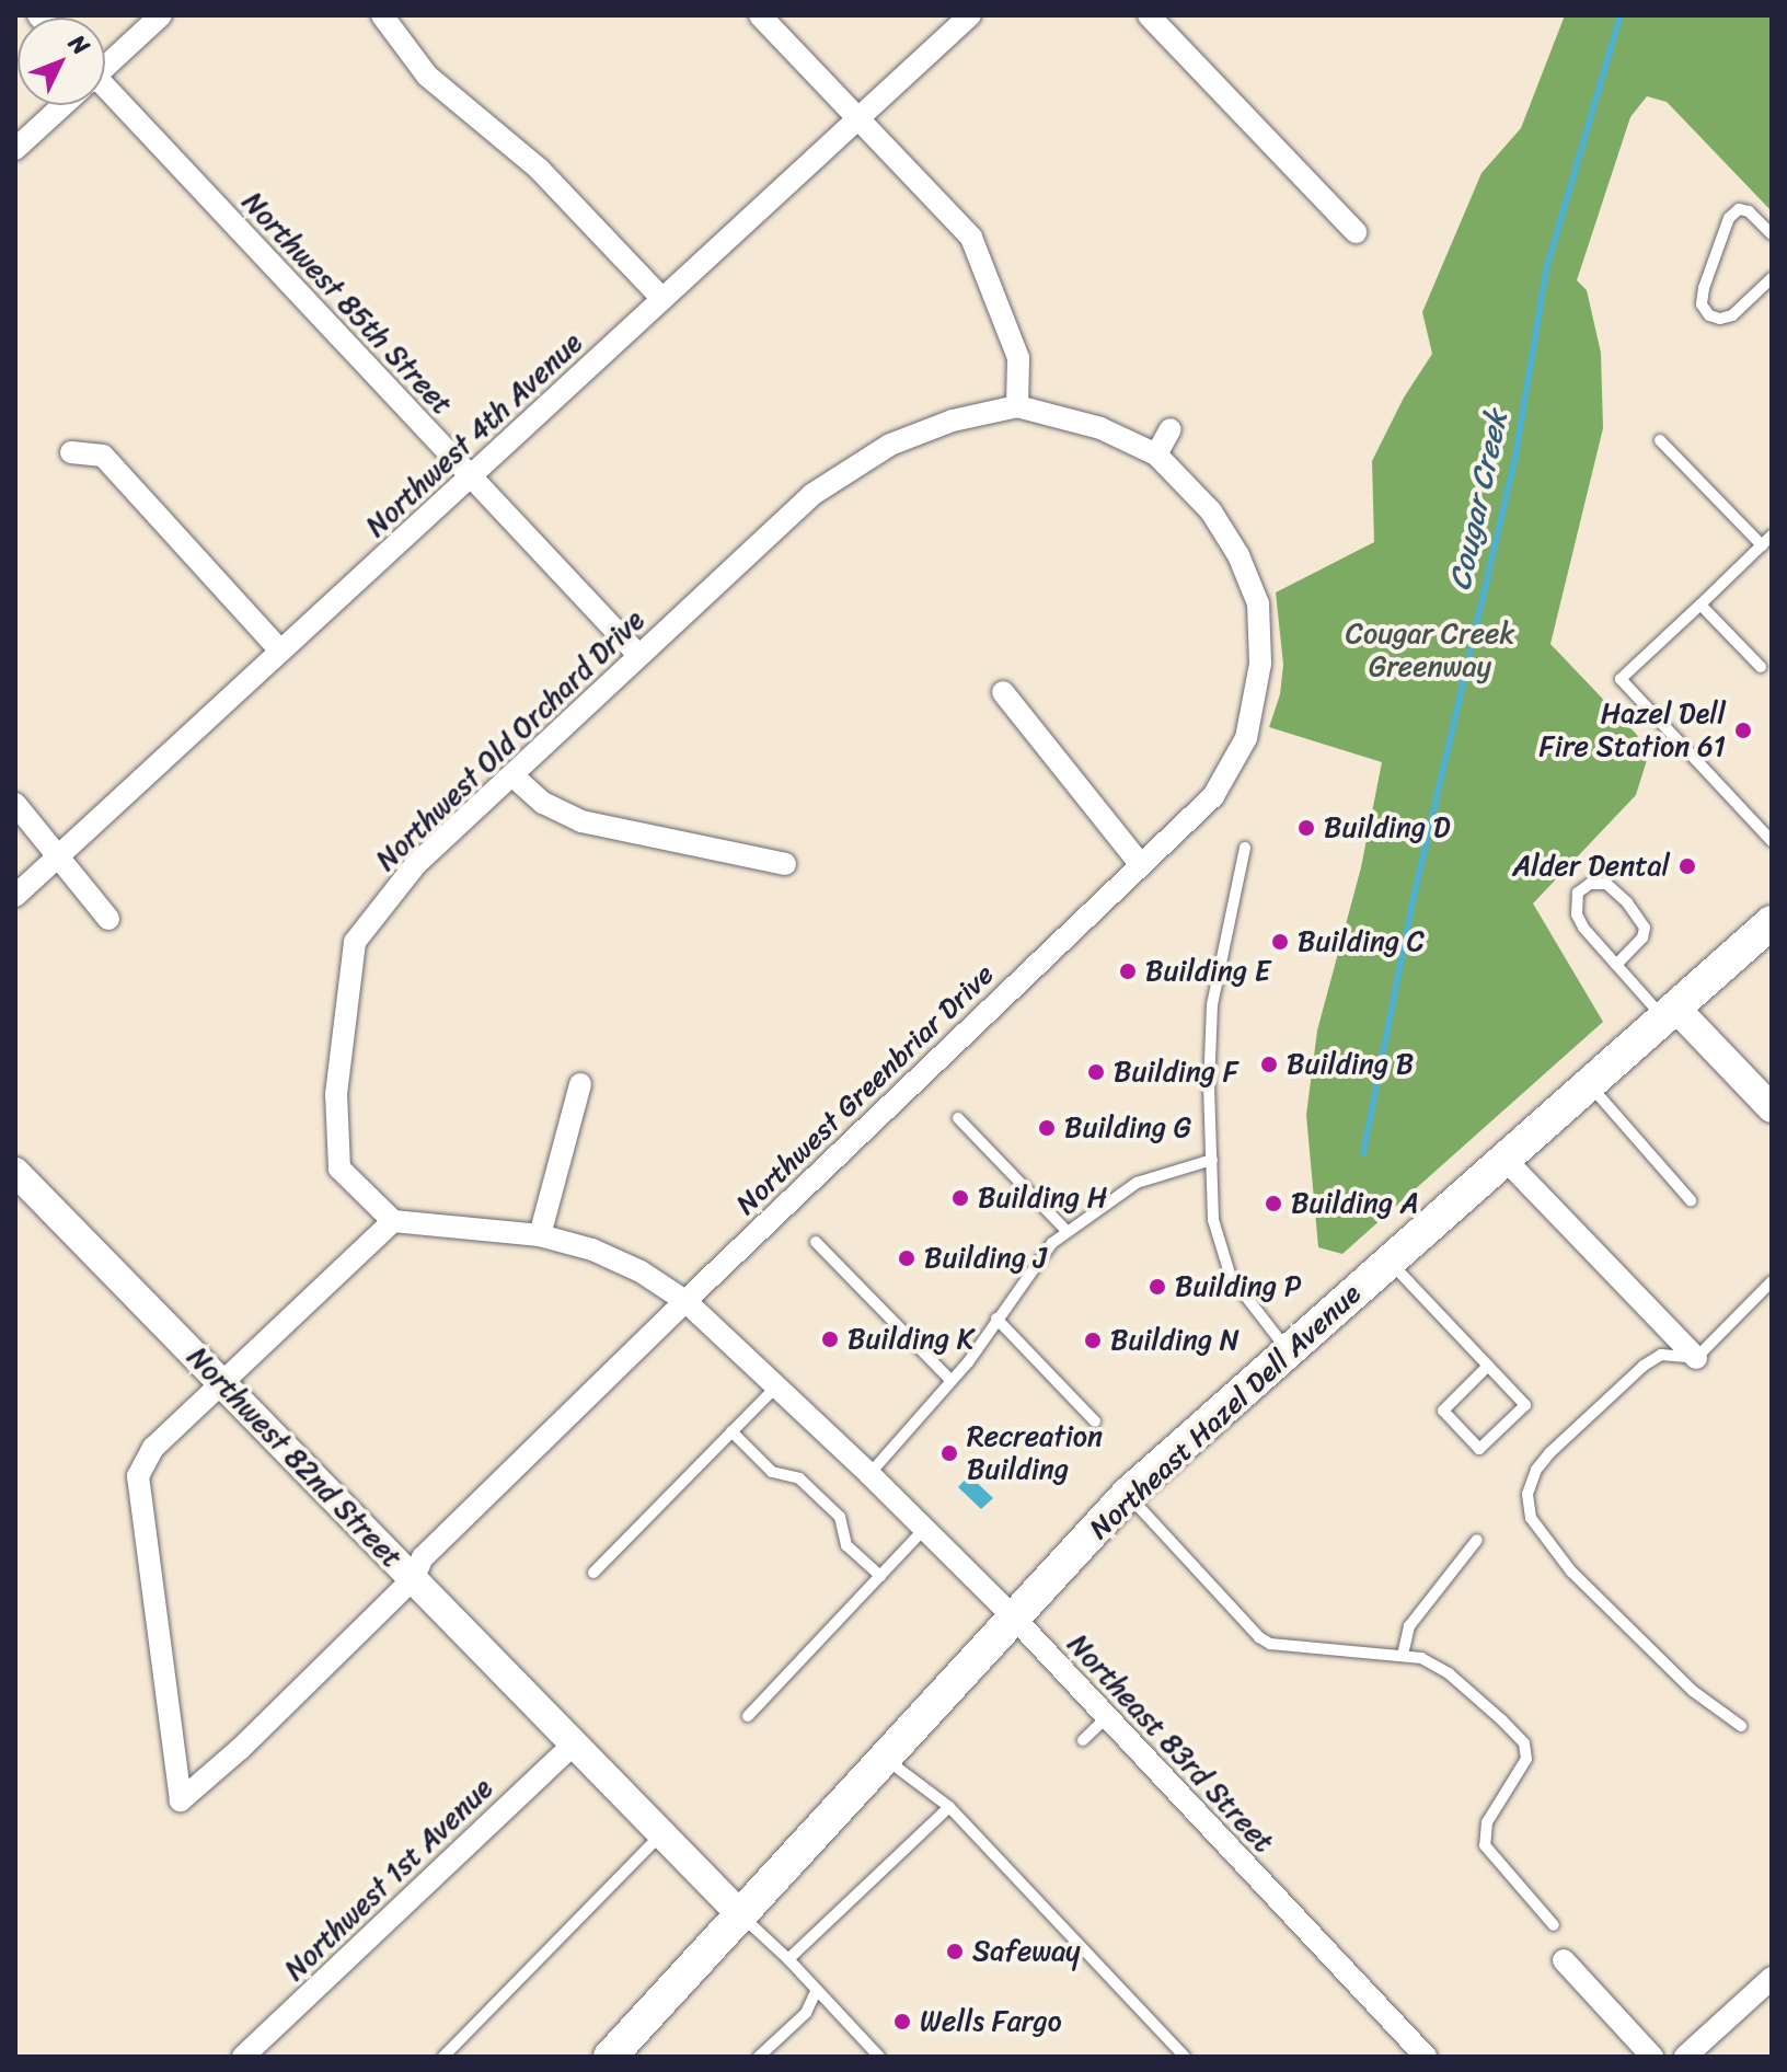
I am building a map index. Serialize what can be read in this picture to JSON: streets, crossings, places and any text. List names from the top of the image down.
{
  "streets": {
    "main road": ["Northeast Hazel Dell Avenue"],
    "street": [
      "Northwest 85th Street",
      "Northwest 4th Avenue",
      "Northwest Old Orchard Drive",
      "Northwest Greenbriar Drive",
      "Northwest 82nd Street",
      "Northeast 83rd Street",
      "Northwest 1st Avenue"
    ]
  },
  "crossings": [
    ["Northwest 85th Street", "Northwest 4th Avenue"],
    ["Northwest 85th Street", "Northwest Old Orchard Drive"],
    ["Northwest Old Orchard Drive", "Northwest Greenbriar Drive"],
    ["Northwest Old Orchard Drive", "Northeast 83rd Street"],
    ["Northwest Greenbriar Drive", "Northwest 82nd Street"],
    ["Northwest Greenbriar Drive", "Northeast 83rd Street"],
    ["Northeast Hazel Dell Avenue", "Northwest 82nd Street"],
    ["Northeast Hazel Dell Avenue", "Northeast 83rd Street"],
    ["Northwest 82nd Street", "Northwest 1st Avenue"]
  ],
  "water": ["Cougar Creek"],
  "parks": ["Cougar Creek Greenway"],
  "places": [
    "Hazel Dell Fire Station 61",
    "Building D",
    "Alder Dental",
    "Building C",
    "Building E",
    "Building B",
    "Building F",
    "Building G",
    "Building H",
    "Building A",
    "Building J",
    "Building P",
    "Building K",
    "Building N",
    "Recreation Building",
    "Safeway",
    "Wells Fargo"
  ],
  "north": "top right"
}
